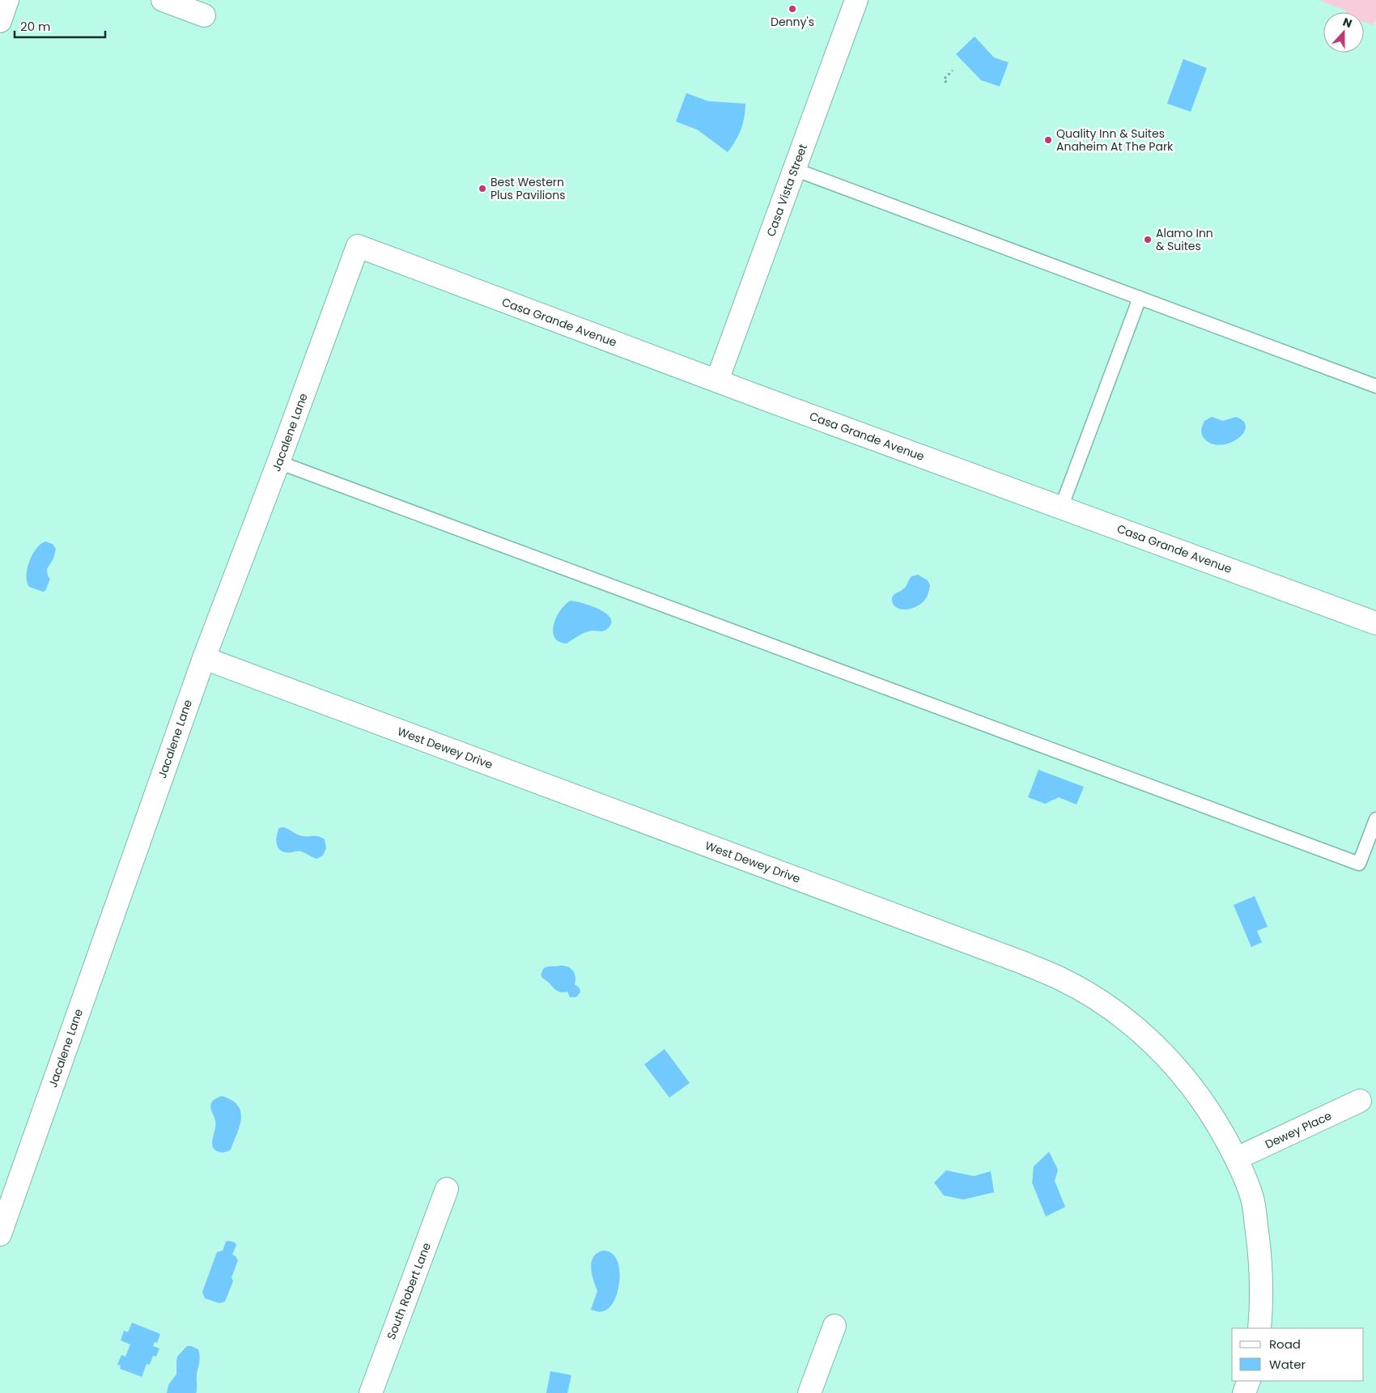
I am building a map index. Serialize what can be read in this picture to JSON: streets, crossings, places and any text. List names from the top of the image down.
{
  "streets": {
    "street": [
      "Casa Vista Street",
      "Casa Grande Avenue",
      "Jacalene Lane",
      "West Dewey Drive",
      "Dewey Place",
      "South Robert Lane"
    ]
  },
  "crossings": [
    ["Casa Vista Street", "Casa Grande Avenue"],
    ["Casa Grande Avenue", "Jacalene Lane"],
    ["Jacalene Lane", "West Dewey Drive"],
    ["West Dewey Drive", "Dewey Place"]
  ],
  "places": [
    "Denny's",
    "Quality Inn & Suites Anaheim At The Park",
    "Best Western Plus Pavilions",
    "Alamo Inn & Suites"
  ],
  "legend": ["Road", "Water"],
  "scale_bar": "20 m",
  "north": "top"
}
